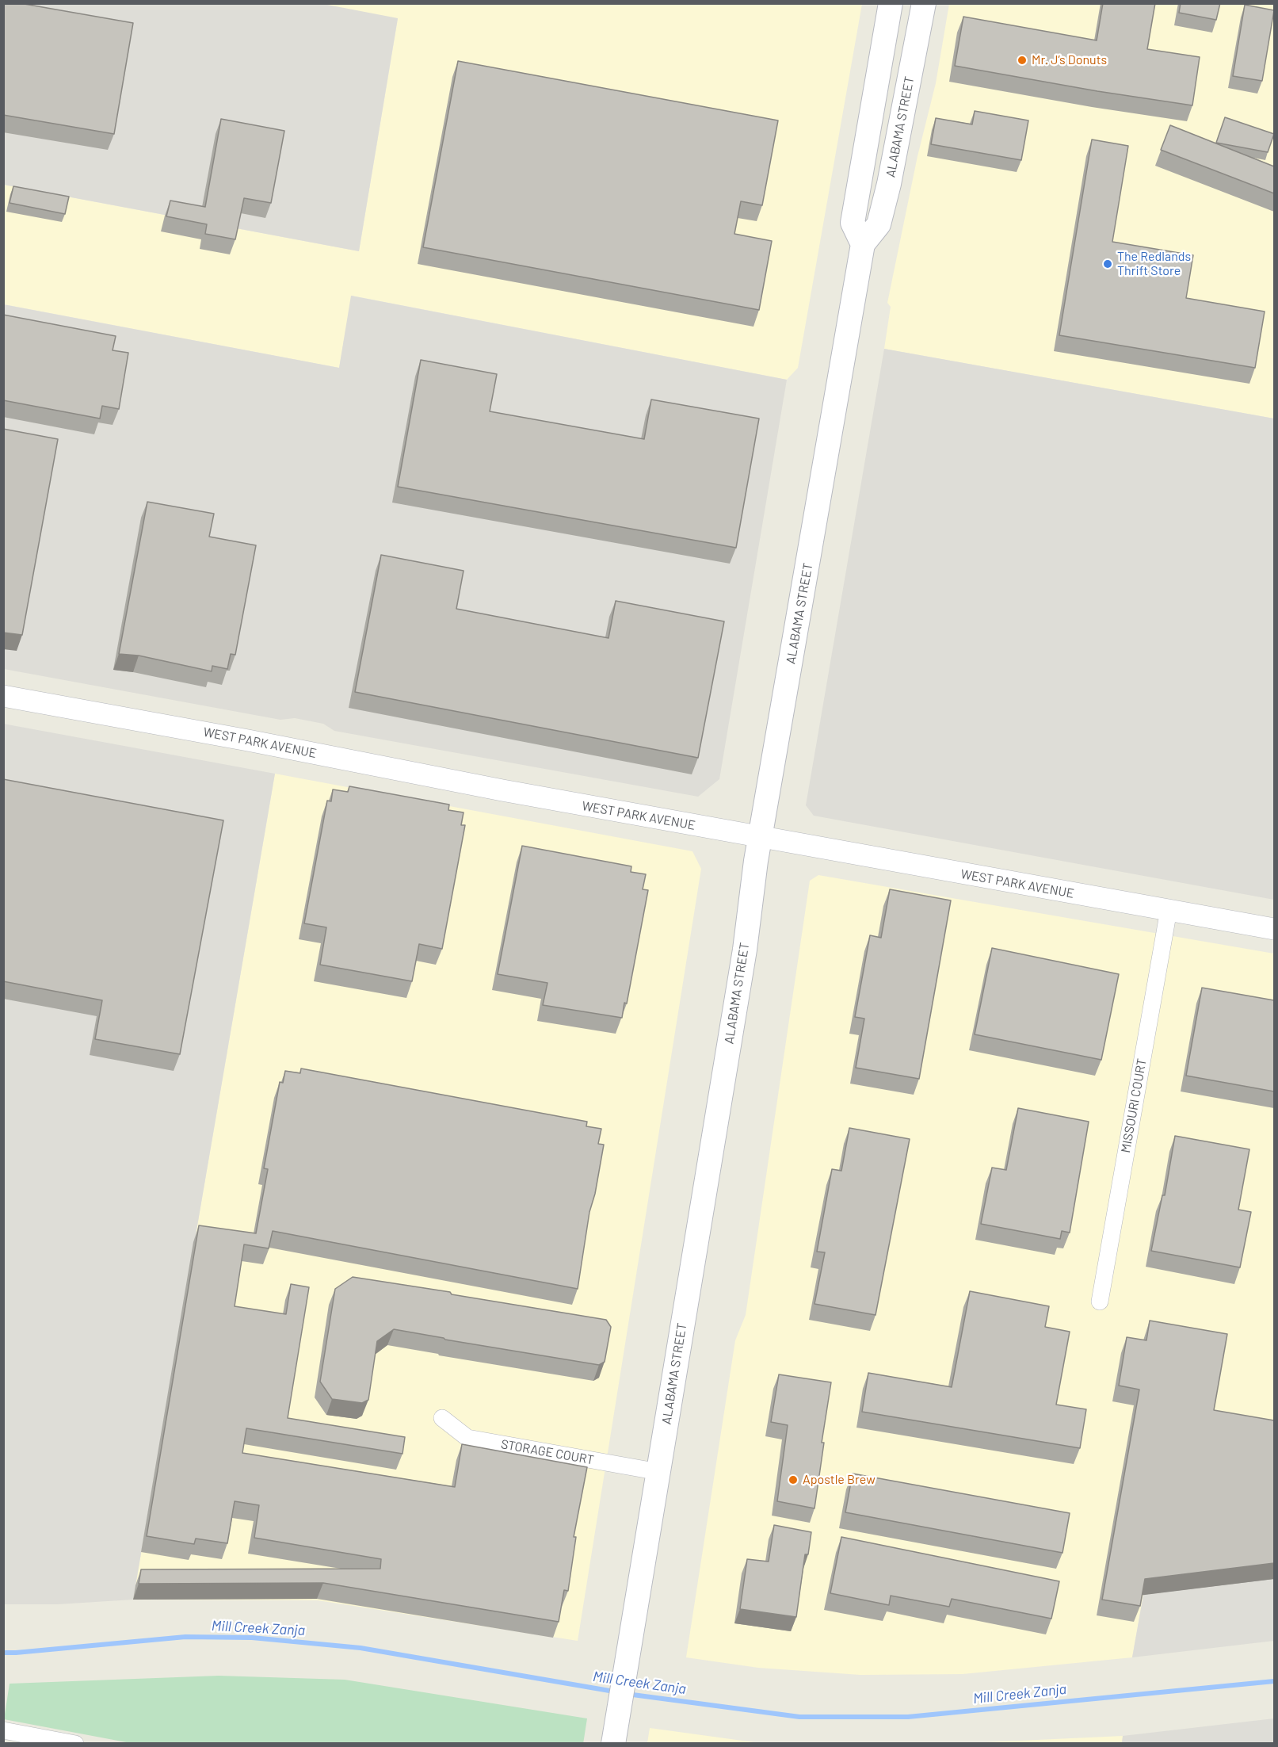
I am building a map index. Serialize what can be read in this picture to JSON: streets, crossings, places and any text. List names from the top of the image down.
{
  "streets": {
    "main road": ["ALABAMA STREET"],
    "street": ["WEST PARK AVENUE", "MISSOURI COURT", "STORAGE COURT"]
  },
  "crossings": [
    ["ALABAMA STREET", "WEST PARK AVENUE"],
    ["ALABAMA STREET", "STORAGE COURT"],
    ["WEST PARK AVENUE", "MISSOURI COURT"]
  ],
  "water": ["Mill Creek Zanja"],
  "places": ["Mr. J’s Donuts", "The Redlands Thrift Store", "Apostle Brew"]
}
